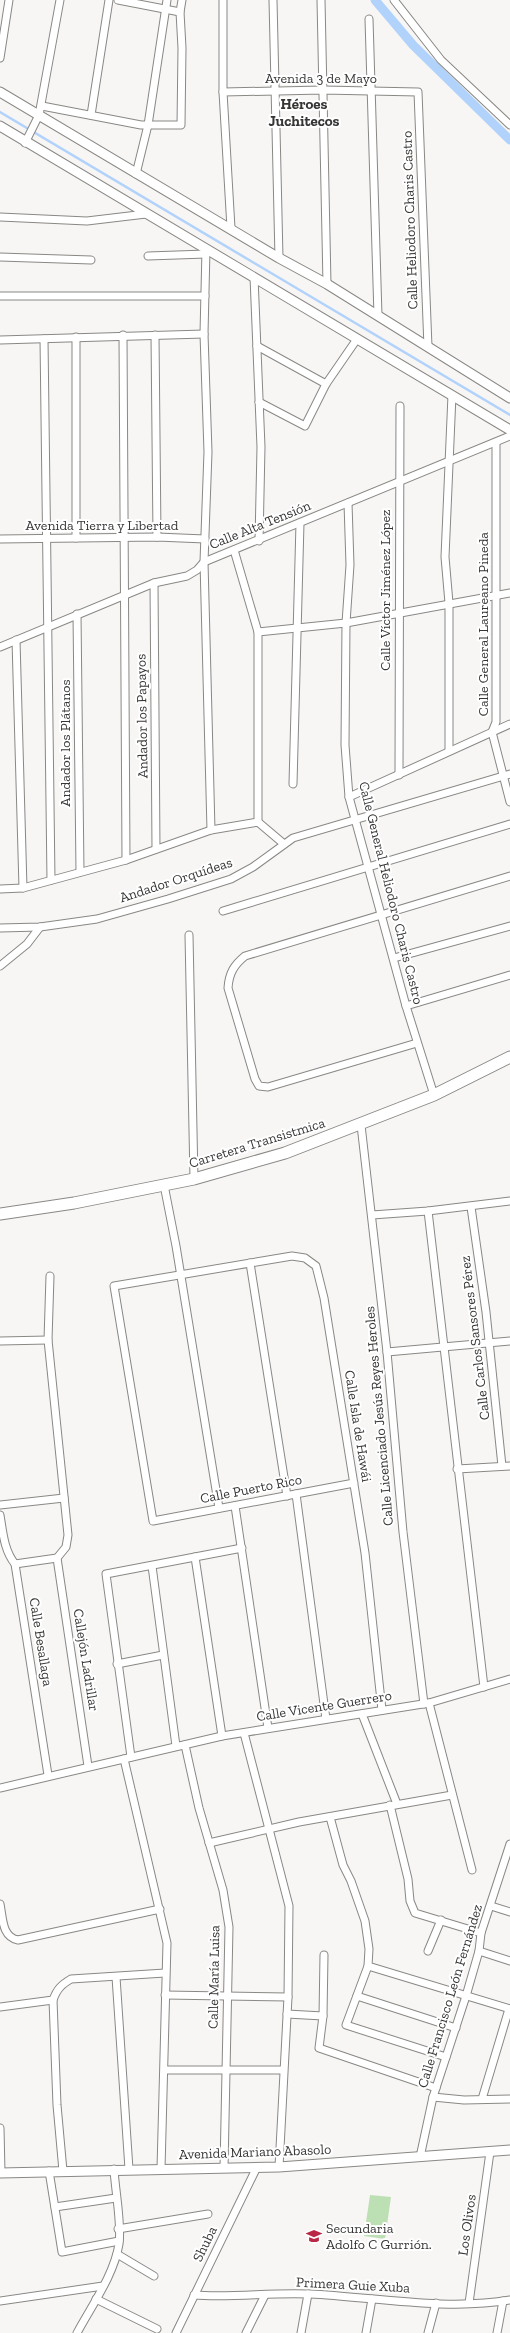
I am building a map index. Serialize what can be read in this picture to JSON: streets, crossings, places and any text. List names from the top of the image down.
{
  "streets": {
    "main road": ["Carretera Transistmica"],
    "street": [
      "Avenida 3 de Mayo",
      "Calle Heliodoro Charis Castro",
      "Avenida Tierra y Libertad",
      "Calle Alta Tensión",
      "Calle Víctor Jiménez López",
      "Calle General Laureano Pineda",
      "Andador los Papayos",
      "Andador los Plátanos",
      "Andador Orquídeas",
      "Calle General Heliodoro Charis Castro",
      "Calle Carlos Sansores Pérez",
      "Calle Licenciado Jesús Reyes Heroles",
      "Calle Isla de Hawái",
      "Calle Puerto Rico",
      "Calle Besallaga",
      "Callejón Ladrillar",
      "Calle Vicente Guerrero",
      "Calle María Luisa",
      "Calle Francisco León Fernández",
      "Avenida Mariano Abasolo",
      "Los Olivos",
      "Shuba",
      "Primera Guie Xuba"
    ]
  },
  "crossings": [
    ["Avenida 3 de Mayo", "Calle Heliodoro Charis Castro"],
    ["Calle Alta Tensión", "Calle Víctor Jiménez López"],
    ["Calle Alta Tensión", "Calle General Laureano Pineda"],
    ["Calle Alta Tensión", "Andador los Papayos"],
    ["Calle Alta Tensión", "Andador los Plátanos"],
    ["Calle Alta Tensión", "Calle General Heliodoro Charis Castro"],
    ["Calle General Laureano Pineda", "Andador Orquídeas"],
    ["Andador Orquídeas", "Calle General Heliodoro Charis Castro"],
    ["Calle General Heliodoro Charis Castro", "Carretera Transistmica"],
    ["Carretera Transistmica", "Calle Licenciado Jesús Reyes Heroles"],
    ["Calle Licenciado Jesús Reyes Heroles", "Calle Vicente Guerrero"],
    ["Calle Isla de Hawái", "Calle Puerto Rico"],
    ["Calle Isla de Hawái", "Calle Vicente Guerrero"],
    ["Calle Vicente Guerrero", "Calle María Luisa"],
    ["Calle María Luisa", "Avenida Mariano Abasolo"],
    ["Calle Francisco León Fernández", "Avenida Mariano Abasolo"],
    ["Avenida Mariano Abasolo", "Los Olivos"],
    ["Avenida Mariano Abasolo", "Shuba"],
    ["Los Olivos", "Primera Guie Xuba"],
    ["Shuba", "Primera Guie Xuba"]
  ],
  "districts": ["Héroes Juchitecos"],
  "places": {
    "school or university": ["Secundaria Adolfo C Gurrión."]
  }
}
